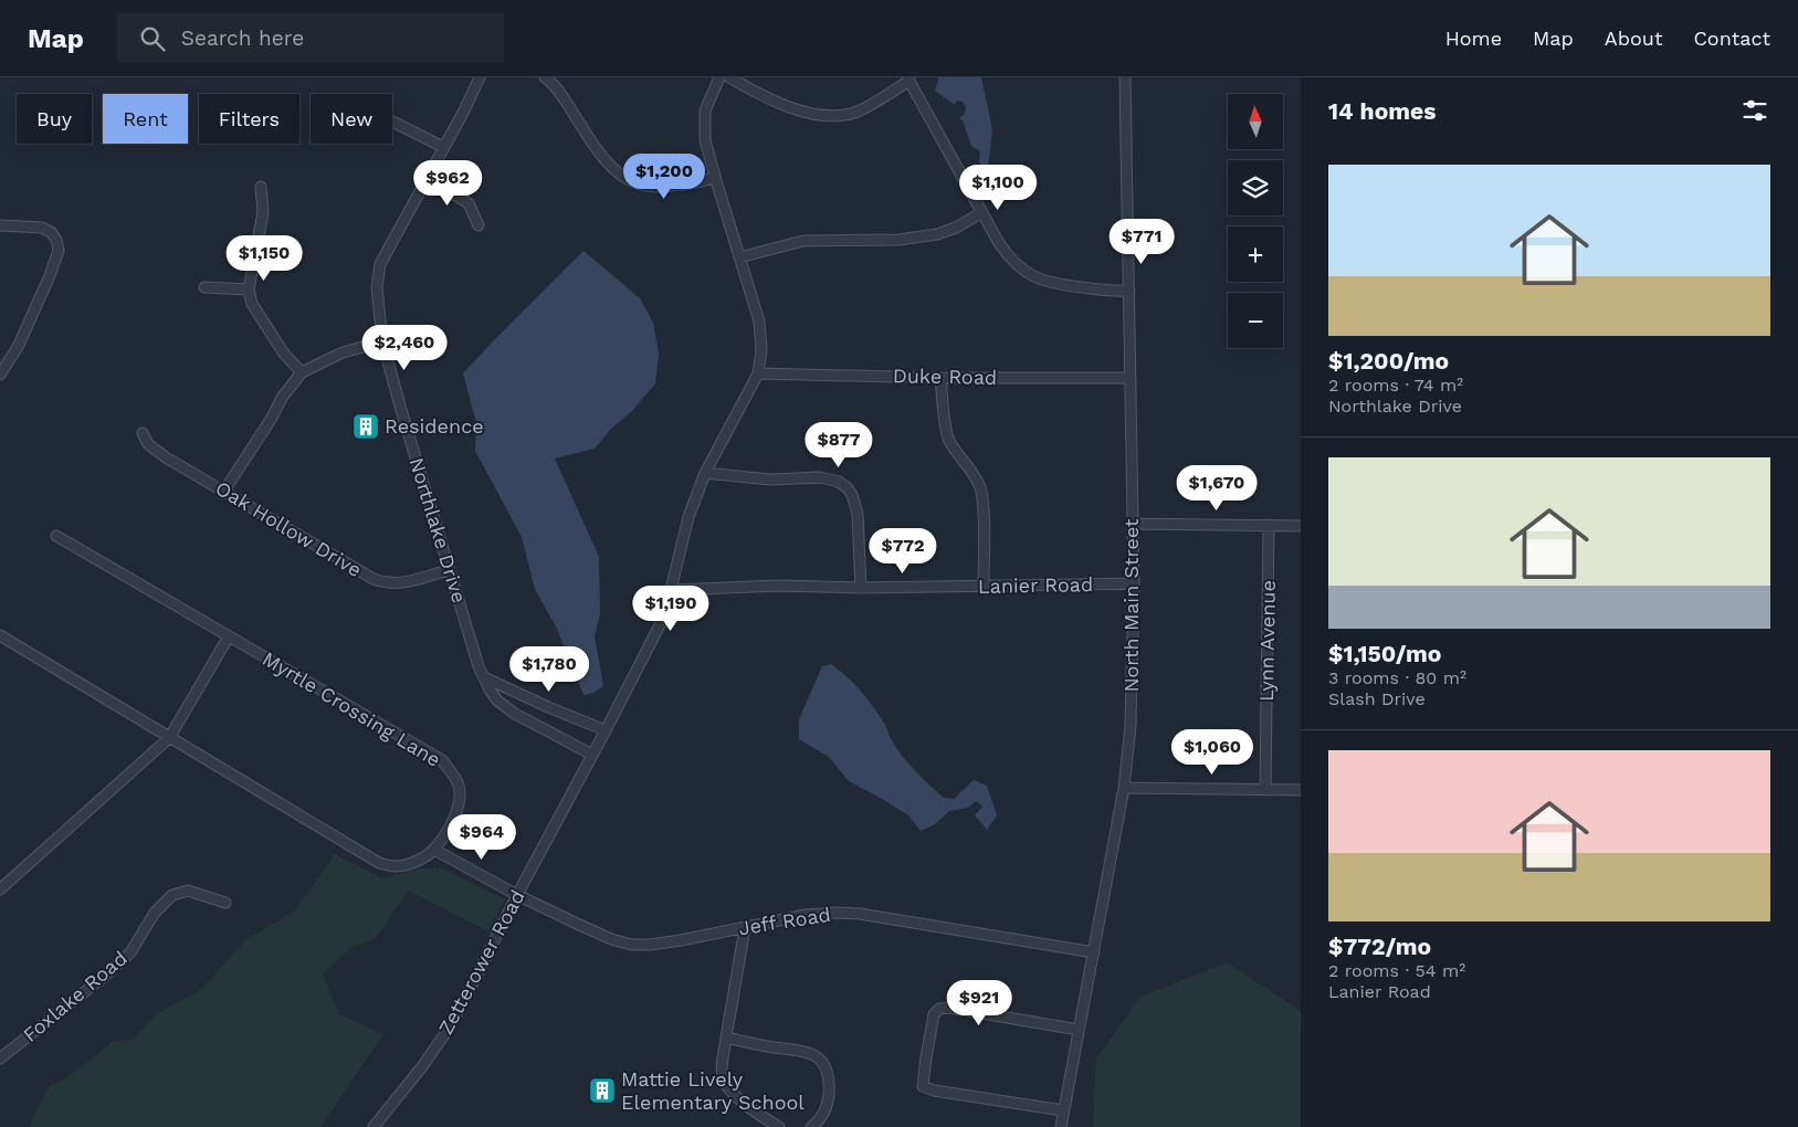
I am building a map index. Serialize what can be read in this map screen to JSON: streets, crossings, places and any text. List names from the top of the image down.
{
  "streets": {
    "street": [
      "Duke Road",
      "Oak Hollow Drive",
      "Northlake Drive",
      "Lanier Road",
      "North Main Street",
      "Lynn Avenue",
      "Myrtle Crossing Lane",
      "Jeff Road",
      "Zetterower Road",
      "Foxlake Road"
    ]
  },
  "crossings": [
    ["Duke Road", "North Main Street"],
    ["Duke Road", "Zetterower Road"],
    ["Oak Hollow Drive", "Northlake Drive"],
    ["Northlake Drive", "Zetterower Road"],
    ["Lanier Road", "North Main Street"],
    ["Lanier Road", "Zetterower Road"],
    ["North Main Street", "Jeff Road"],
    ["Myrtle Crossing Lane", "Jeff Road"],
    ["Jeff Road", "Zetterower Road"]
  ],
  "places": {
    "building": ["Residence", "Mattie Lively Elementary School"]
  },
  "north": "top",
  "page": {
    "header": "Map",
    "search": "Search here",
    "nav": [
      "Home",
      "Map",
      "About",
      "Contact"
    ],
    "heading": "14 homes",
    "map_buttons": ["+", "−"],
    "chip": [
      "Buy",
      "Rent",
      "Filters",
      "New"
    ],
    "list": [
      {
        "name": "$1,200/mo",
        "note": "2 rooms · 74 m² · Northlake Drive"
      },
      {
        "name": "$1,150/mo",
        "note": "3 rooms · 80 m² · Slash Drive"
      },
      {
        "name": "$772/mo",
        "note": "2 rooms · 54 m² · Lanier Road"
      }
    ],
    "price": [
      "$1,200",
      "$962",
      "$1,100",
      "$771",
      "$1,150",
      "$2,460",
      "$877",
      "$1,670",
      "$772",
      "$1,190",
      "$1,780",
      "$1,060",
      "$964",
      "$921"
    ]
  }
}
